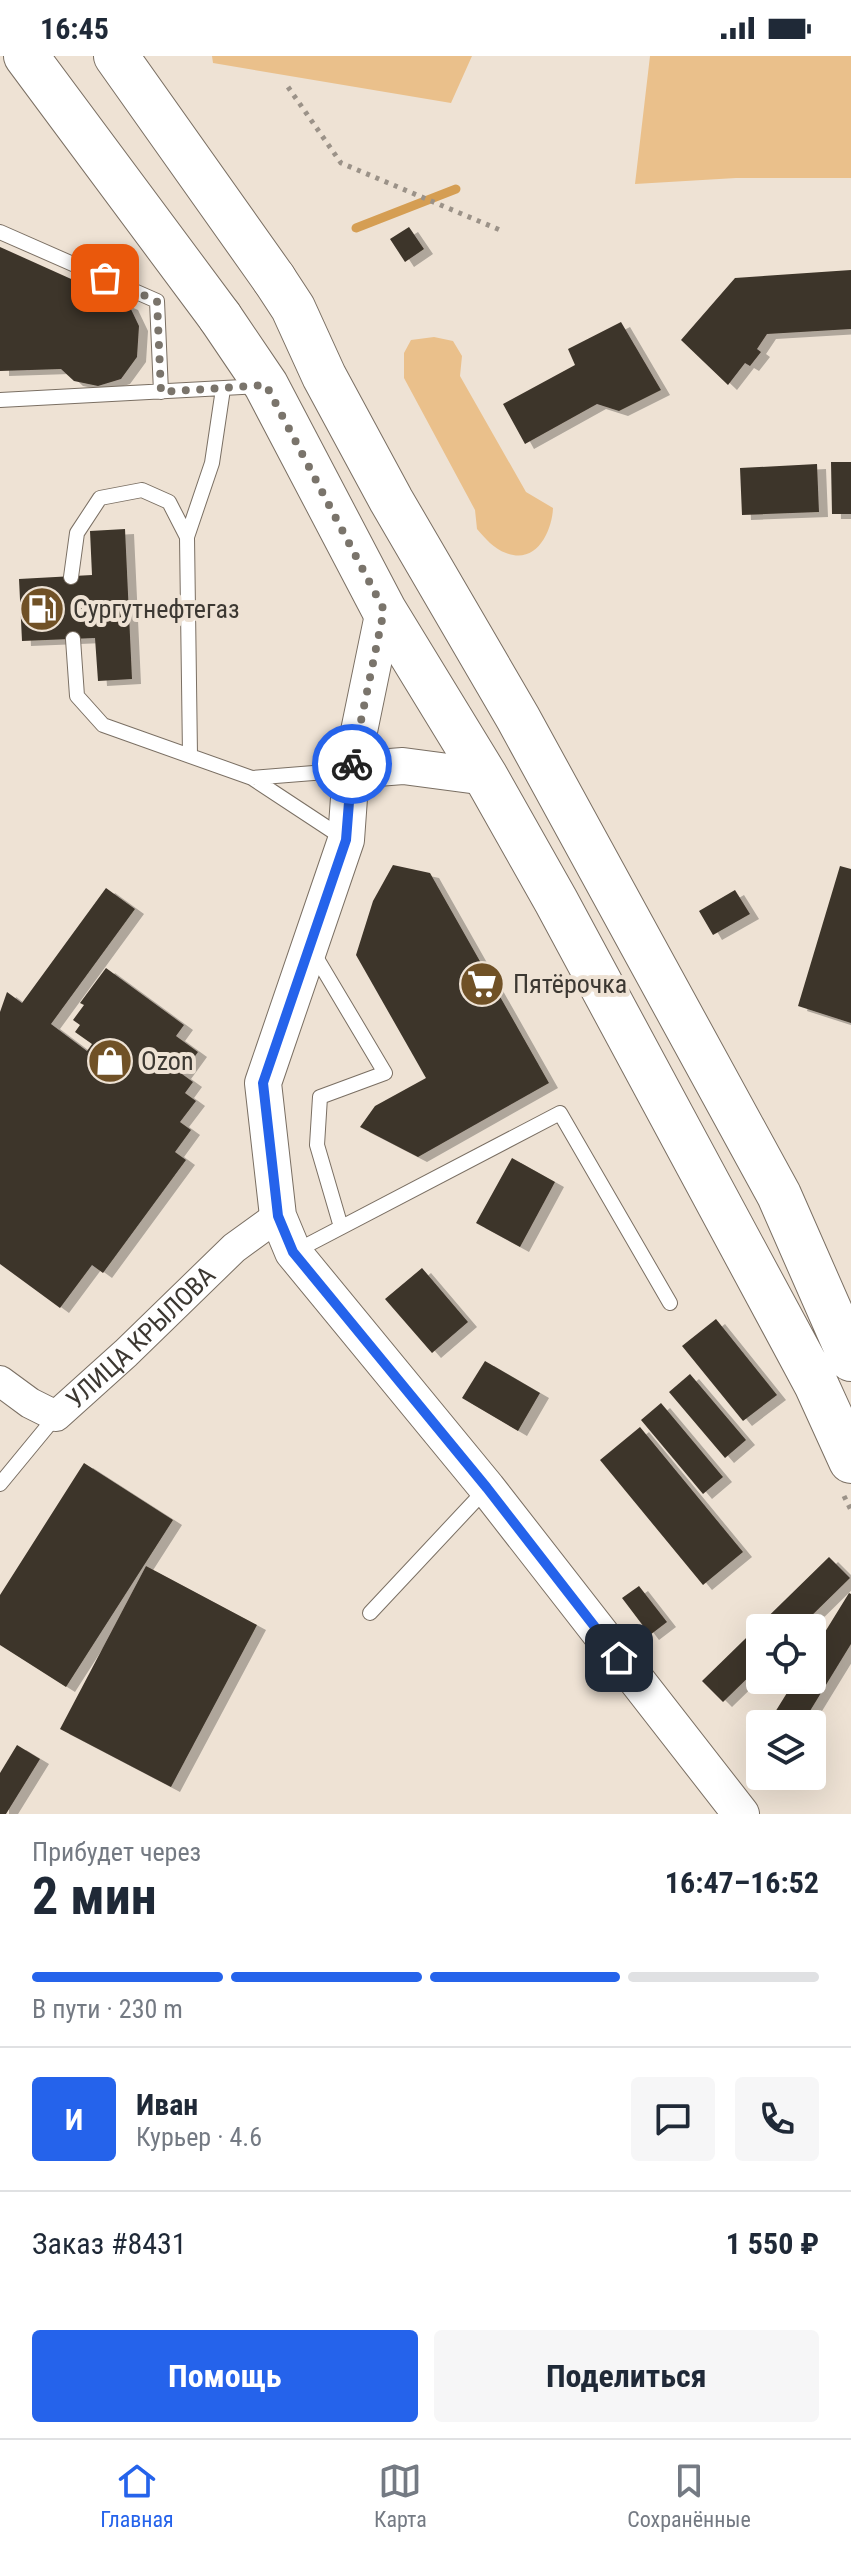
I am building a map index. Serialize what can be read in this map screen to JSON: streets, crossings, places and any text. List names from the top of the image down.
{
  "streets": {
    "street": ["УЛИЦА КРЫЛОВА"]
  },
  "places": {
    "fuel station": ["Сургутнефтегаз"],
    "supermarket": ["Пятёрочка"],
    "shop": ["Ozon"]
  },
  "page": {
    "status": "16:45",
    "heading": ["2 мин", "Прибудет через", "16:47–16:52"],
    "panel": [
      "Иван",
      "Курьер · 4.6",
      "Заказ #8431",
      "1 550 ₽"
    ],
    "bar": "В пути · 230 m",
    "round": "И",
    "buttons": ["Помощь", "Поделиться"],
    "tabs": ["Главная", "Карта", "Сохранённые"]
  }
}
